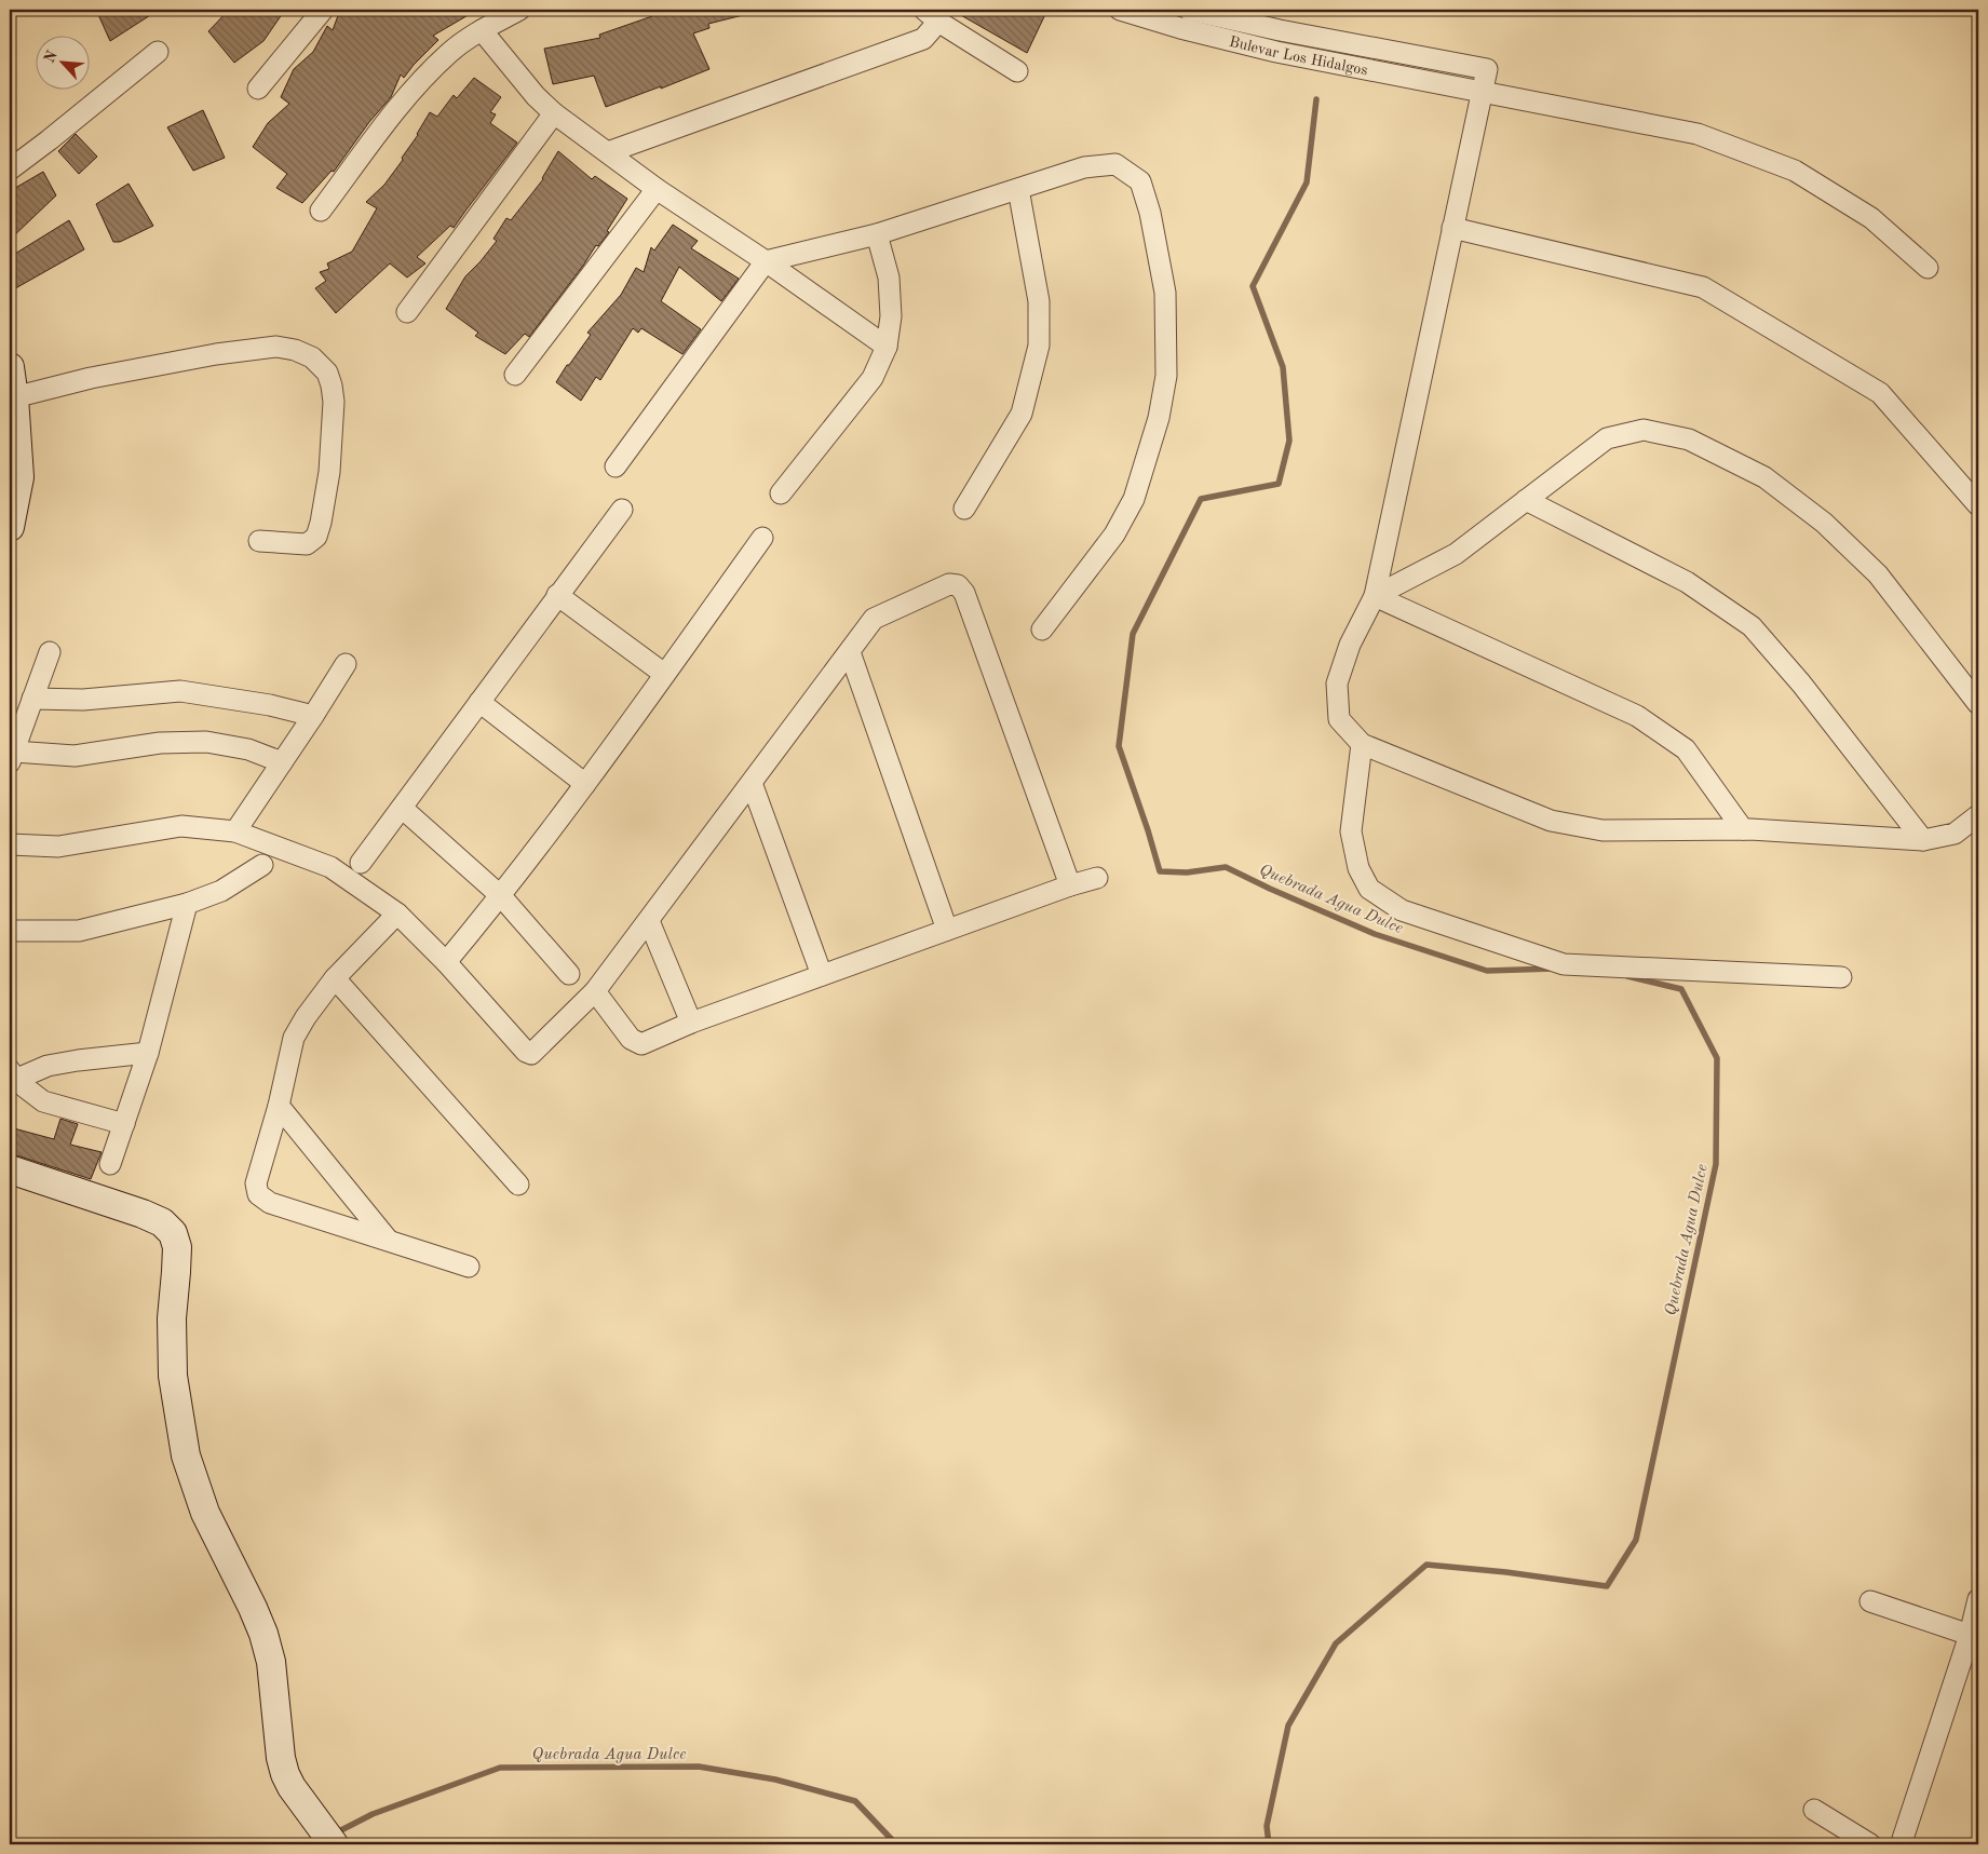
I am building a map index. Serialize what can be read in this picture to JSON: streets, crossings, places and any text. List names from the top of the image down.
{
  "streets": {
    "street": ["Bulevar Los Hidalgos"]
  },
  "water": ["Quebrada Agua Dulce"],
  "north": "top left"
}
